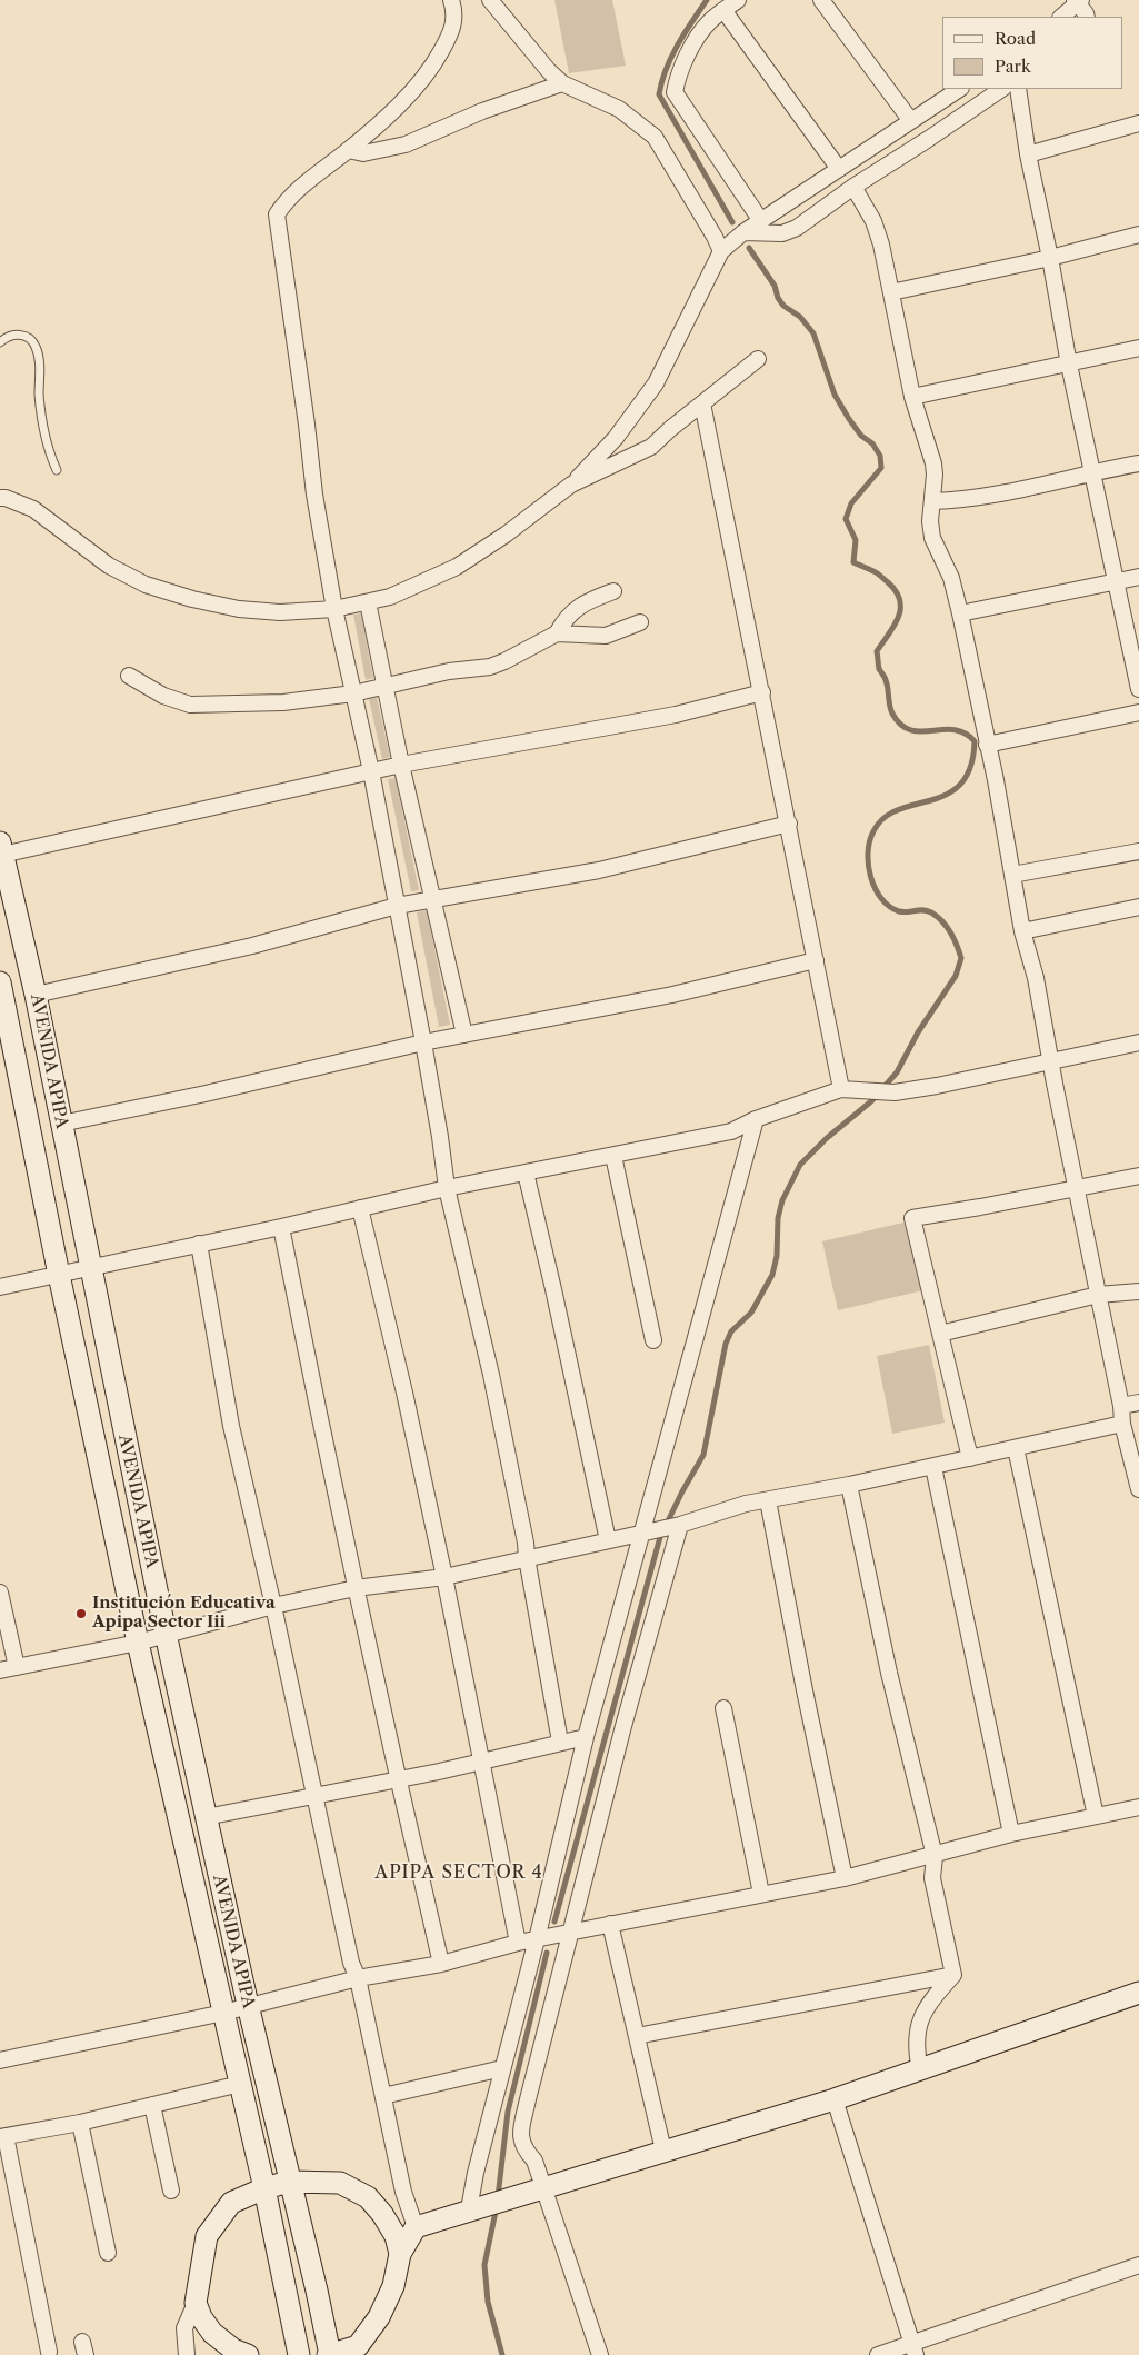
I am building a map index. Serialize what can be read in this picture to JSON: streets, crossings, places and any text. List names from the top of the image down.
{
  "streets": {
    "street": ["AVENIDA APIPA"]
  },
  "districts": ["APIPA SECTOR 4"],
  "places": ["Institución Educativa Apipa Sector Iii"],
  "legend": ["Road", "Park"]
}
